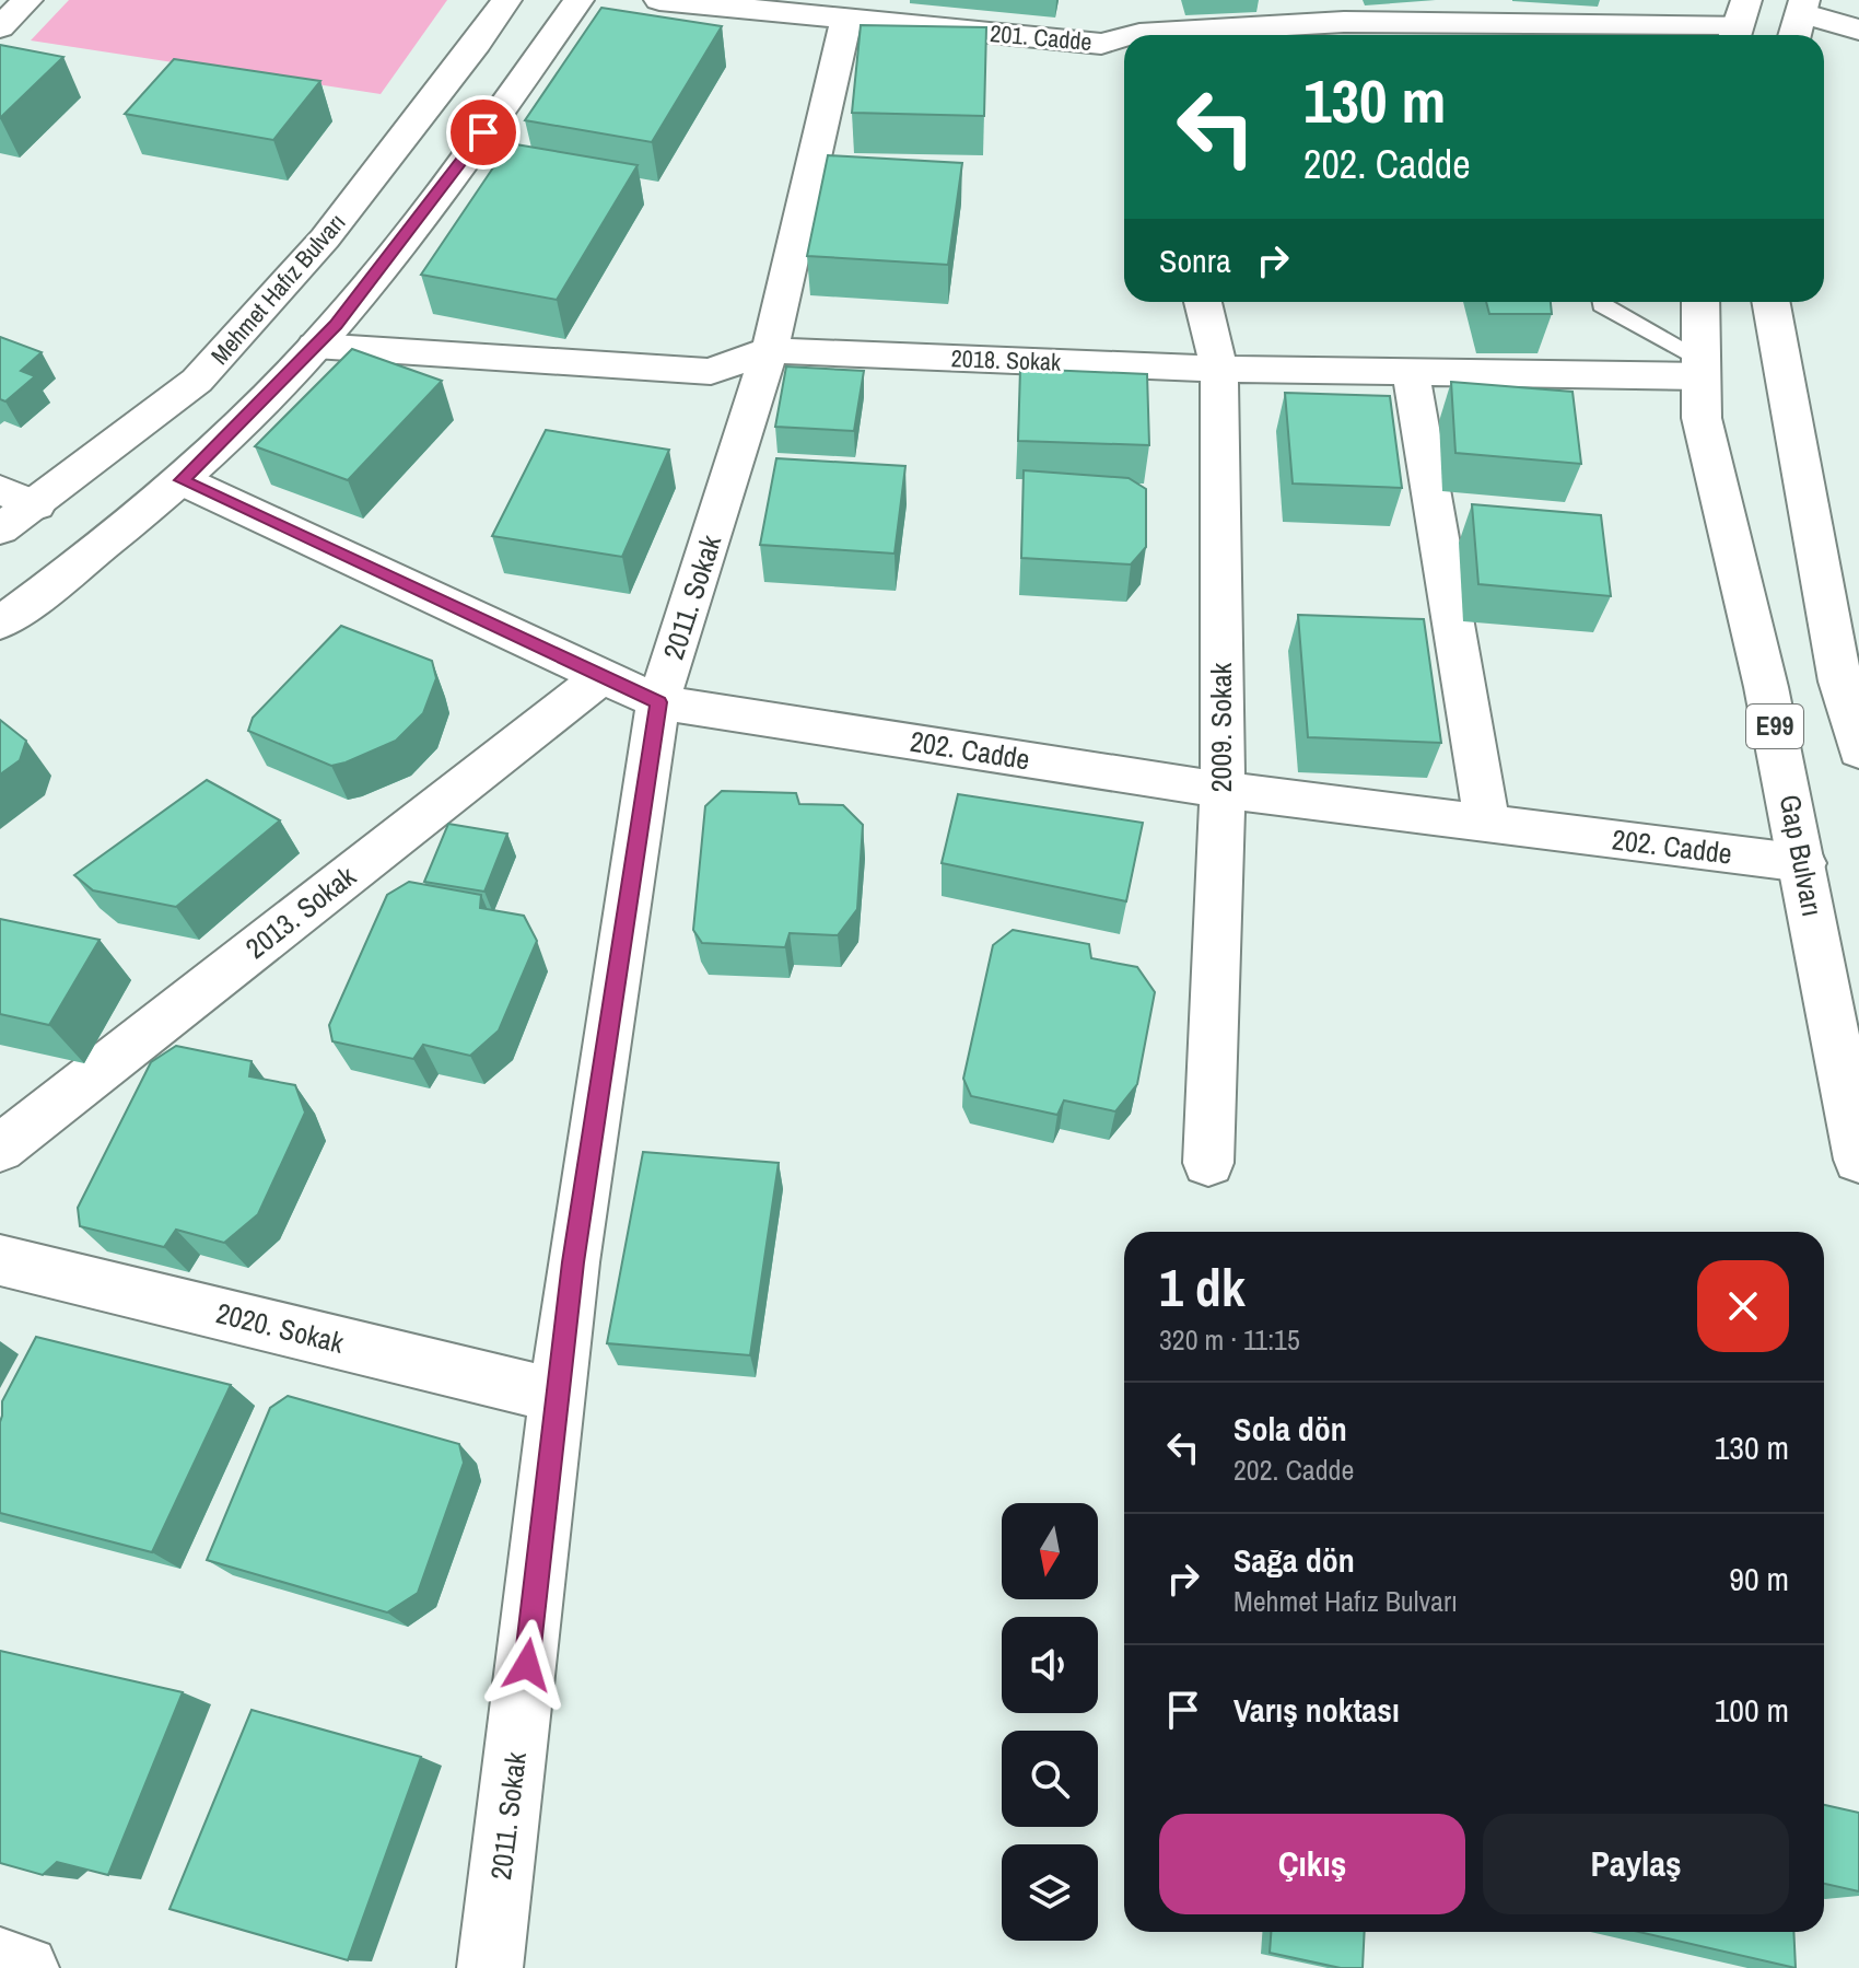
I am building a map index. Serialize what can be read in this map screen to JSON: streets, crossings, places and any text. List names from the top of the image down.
{
  "streets": {
    "main road": [
      "201. Cadde",
      "Mehmet Hafız Bulvarı",
      "2018. Sokak",
      "2011. Sokak",
      "E99",
      "2009. Sokak",
      "202. Cadde",
      "Gap Bulvarı",
      "2013. Sokak",
      "2020. Sokak"
    ]
  },
  "crossings": [
    ["201. Cadde", "2011. Sokak"],
    ["2018. Sokak", "2011. Sokak"],
    ["2018. Sokak", "2009. Sokak"],
    ["2018. Sokak", "Gap Bulvarı"],
    ["2011. Sokak", "202. Cadde"],
    ["2011. Sokak", "2020. Sokak"],
    ["2009. Sokak", "202. Cadde"],
    ["202. Cadde", "Gap Bulvarı"],
    ["202. Cadde", "2013. Sokak"]
  ],
  "north": "bottom",
  "page": {
    "turn": ["130 m", "202. Cadde"],
    "then": "Sonra",
    "heading": ["1 dk", "320 m · 11:15"],
    "list": [
      {
        "name": "Sola dön",
        "note": "202. Cadde",
        "value": "130 m"
      },
      {
        "name": "Sağa dön",
        "note": "Mehmet Hafız Bulvarı",
        "value": "90 m"
      },
      {
        "name": "Varış noktası",
        "value": "100 m"
      }
    ],
    "buttons": ["Çıkış", "Paylaş"]
  }
}
